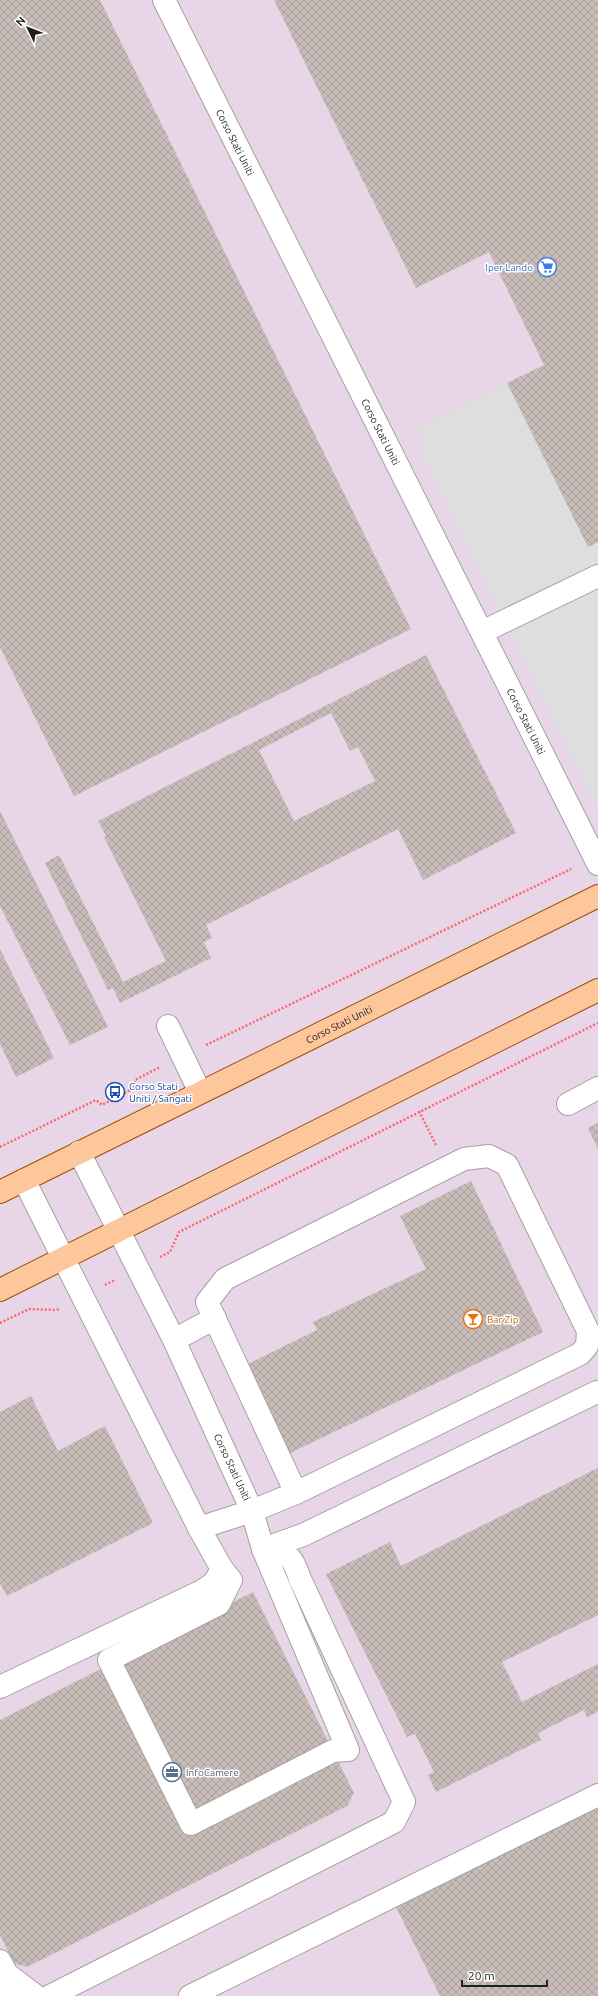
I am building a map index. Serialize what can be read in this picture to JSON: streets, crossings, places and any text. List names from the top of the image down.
{
  "streets": {
    "main road": ["Corso Stati Uniti"]
  },
  "places": {
    "supermarket": ["Iper Lando"],
    "bus stop": ["Corso Stati Uniti / Sangati"],
    "bar": ["Bar Zip"],
    "office": ["InfoCamere"]
  },
  "scale_bar": "20 m",
  "north": "top left"
}
